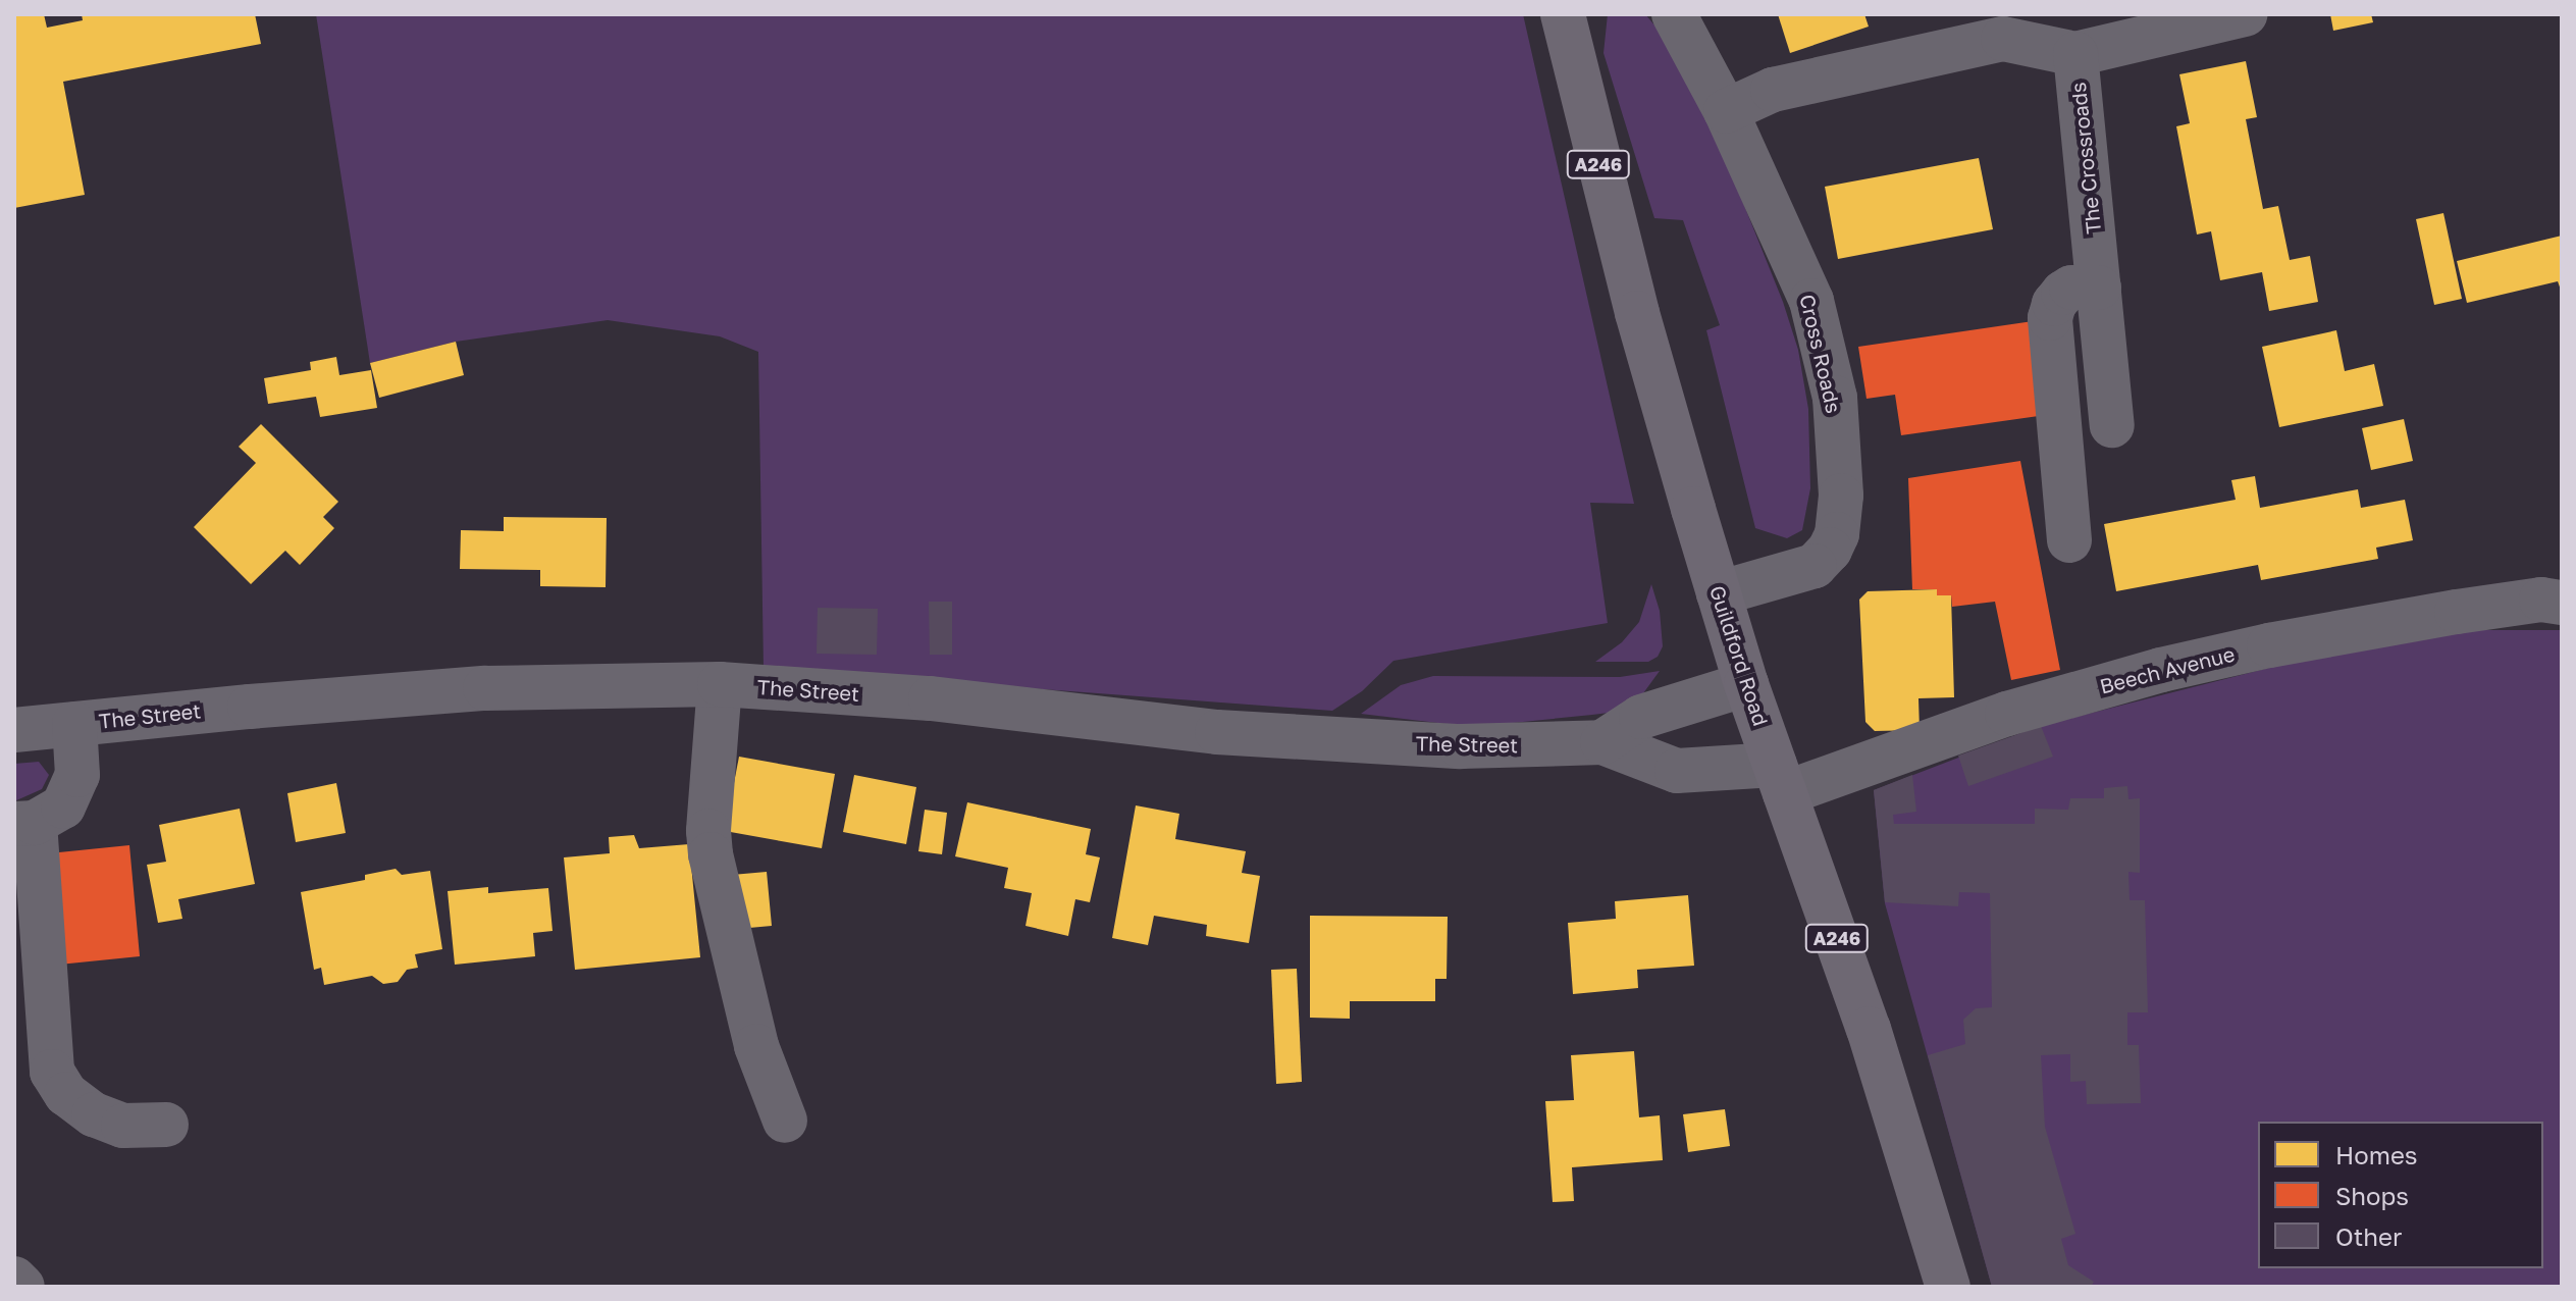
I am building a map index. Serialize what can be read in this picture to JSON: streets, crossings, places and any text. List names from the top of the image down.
{
  "streets": {
    "main road": ["A246", "Guildford Road"],
    "street": [
      "The Crossroads",
      "Cross Roads",
      "Beech Avenue",
      "The Street"
    ]
  },
  "crossings": [
    ["The Crossroads", "Cross Roads"],
    ["Cross Roads", "Guildford Road"],
    ["Guildford Road", "Beech Avenue"],
    ["Guildford Road", "The Street"],
    ["Beech Avenue", "The Street"]
  ],
  "legend": ["Homes", "Shops", "Other"]
}
